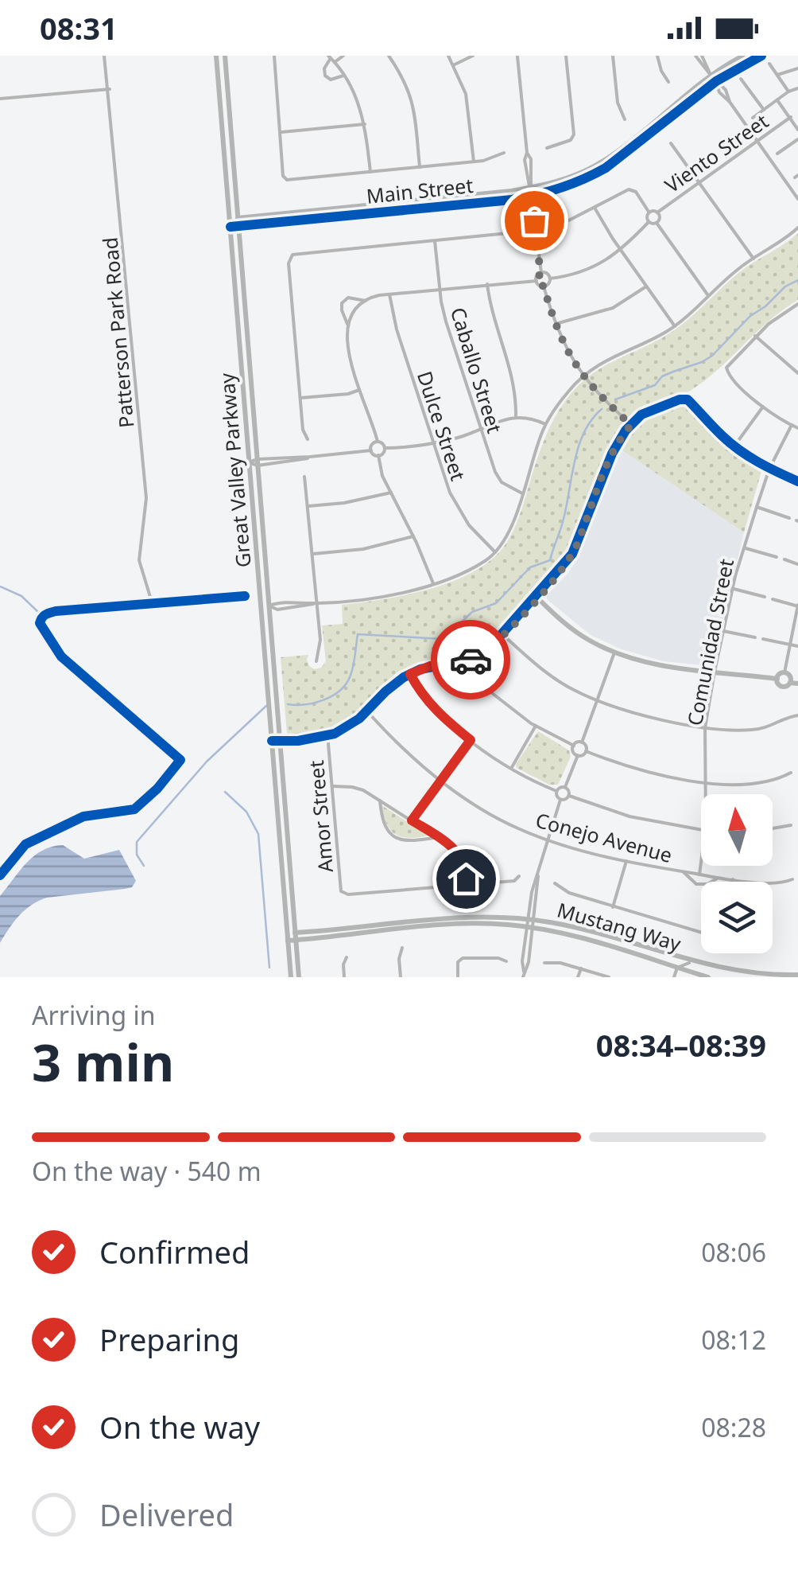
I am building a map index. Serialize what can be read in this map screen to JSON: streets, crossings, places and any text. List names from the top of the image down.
{
  "streets": {
    "street": [
      "Viento Street",
      "Main Street",
      "Patterson Park Road",
      "Caballo Street",
      "Dulce Street",
      "Great Valley Parkway",
      "Comunidad Street",
      "Amor Street",
      "Conejo Avenue",
      "Mustang Way"
    ]
  },
  "crossings": [
    ["Main Street", "Great Valley Parkway"],
    ["Great Valley Parkway", "Mustang Way"],
    ["Comunidad Street", "Conejo Avenue"]
  ],
  "north": "top",
  "page": {
    "status": "08:31",
    "heading": ["3 min", "Arriving in", "08:34–08:39"],
    "bar": "On the way · 540 m",
    "list": [
      ["Confirmed", "08:06"],
      ["Preparing", "08:12"],
      ["On the way", "08:28"],
      "Delivered"
    ]
  }
}
